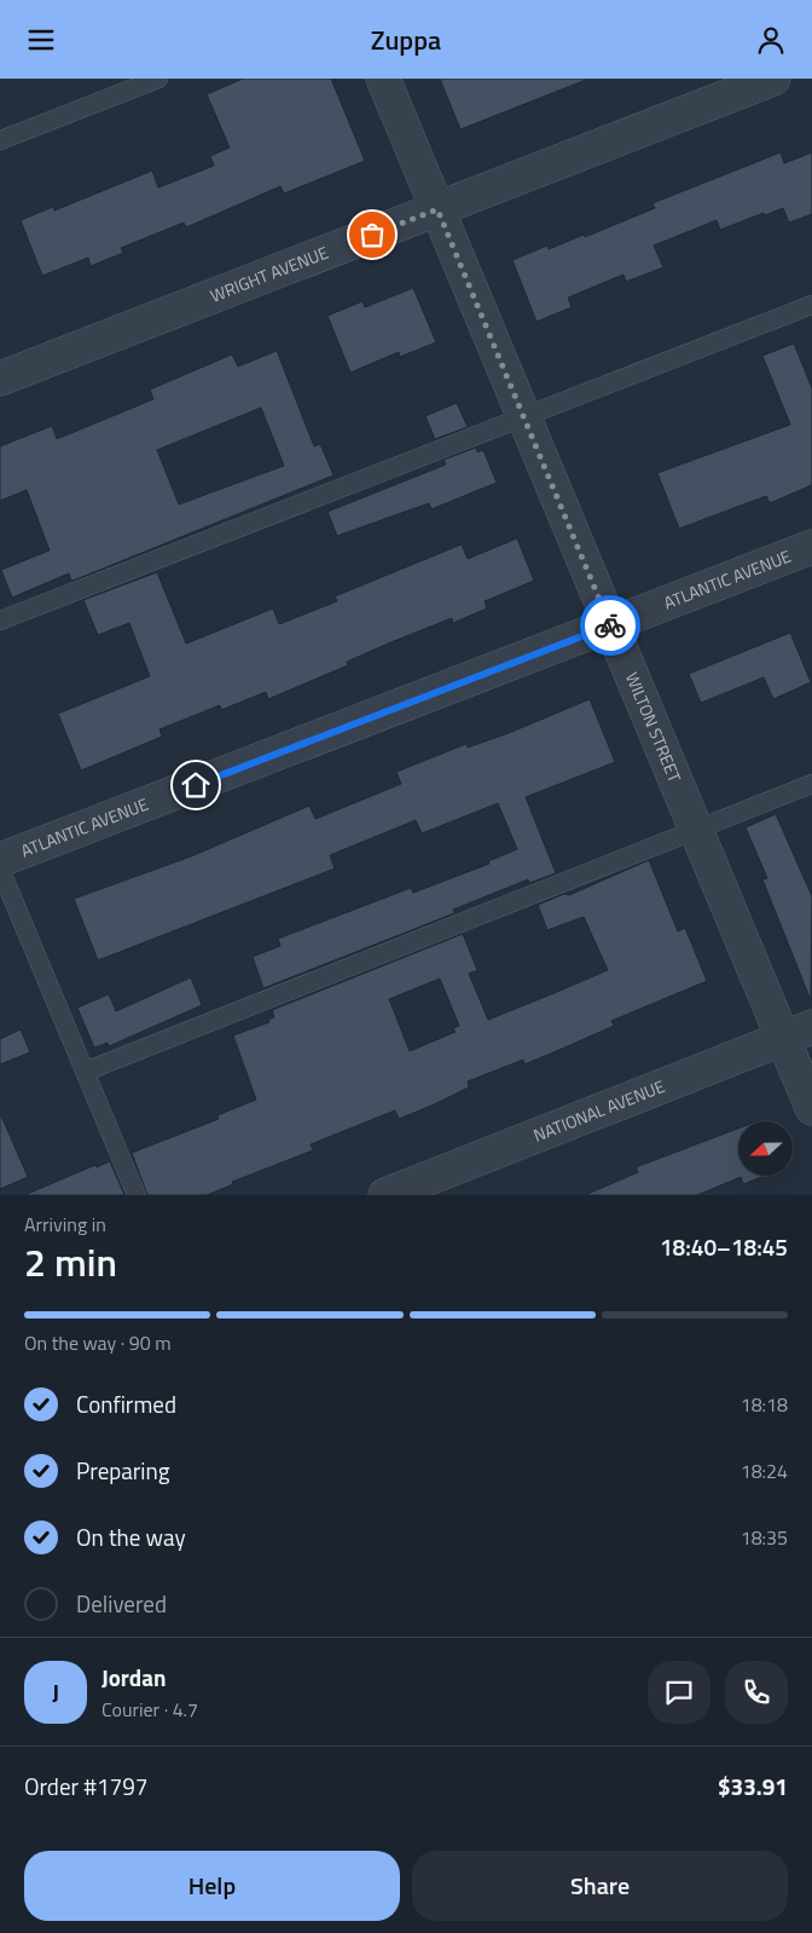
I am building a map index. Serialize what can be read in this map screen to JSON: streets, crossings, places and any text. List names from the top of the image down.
{
  "streets": {
    "street": [
      "WRIGHT AVENUE",
      "ATLANTIC AVENUE",
      "WILTON STREET",
      "NATIONAL AVENUE"
    ]
  },
  "crossings": [
    ["WRIGHT AVENUE", "WILTON STREET"],
    ["ATLANTIC AVENUE", "WILTON STREET"],
    ["WILTON STREET", "NATIONAL AVENUE"]
  ],
  "north": "left",
  "page": {
    "header": "Zuppa",
    "heading": ["2 min", "Arriving in", "18:40–18:45"],
    "panel": [
      "Jordan",
      "Courier · 4.7",
      "Order #1797",
      "$33.91"
    ],
    "bar": "On the way · 90 m",
    "list": [
      ["Confirmed", "18:18"],
      ["Preparing", "18:24"],
      ["On the way", "18:35"],
      "Delivered"
    ],
    "round": "J",
    "buttons": ["Help", "Share"]
  }
}
